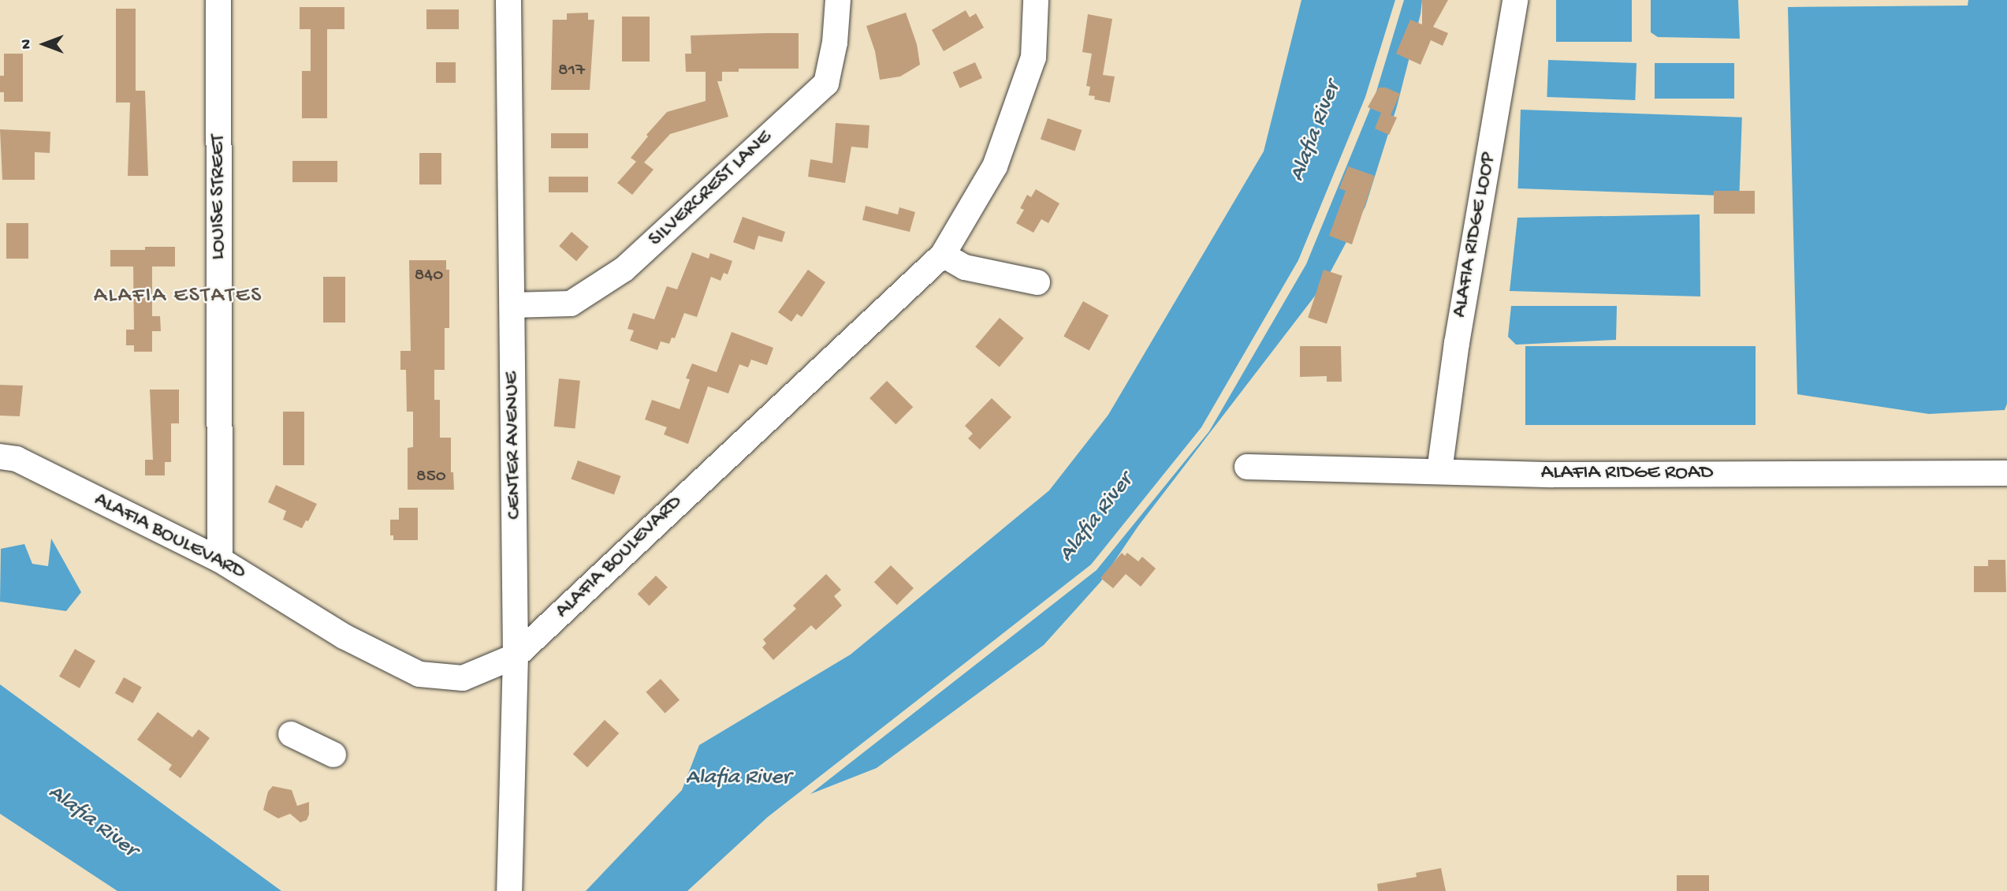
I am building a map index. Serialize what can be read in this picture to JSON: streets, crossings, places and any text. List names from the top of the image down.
{
  "streets": {
    "street": [
      "SILVERCREST LANE",
      "LOUISE STREET",
      "ALAFIA RIDGE LOOP",
      "CENTER AVENUE",
      "ALAFIA RIDGE ROAD",
      "ALAFIA BOULEVARD"
    ]
  },
  "crossings": [
    ["SILVERCREST LANE", "CENTER AVENUE"],
    ["LOUISE STREET", "ALAFIA BOULEVARD"],
    ["ALAFIA RIDGE LOOP", "ALAFIA RIDGE ROAD"],
    ["CENTER AVENUE", "ALAFIA BOULEVARD"]
  ],
  "districts": ["ALAFIA ESTATES"],
  "water": ["Alafia River"],
  "house_numbers": ["817", "840", "850"],
  "north": "left"
}
